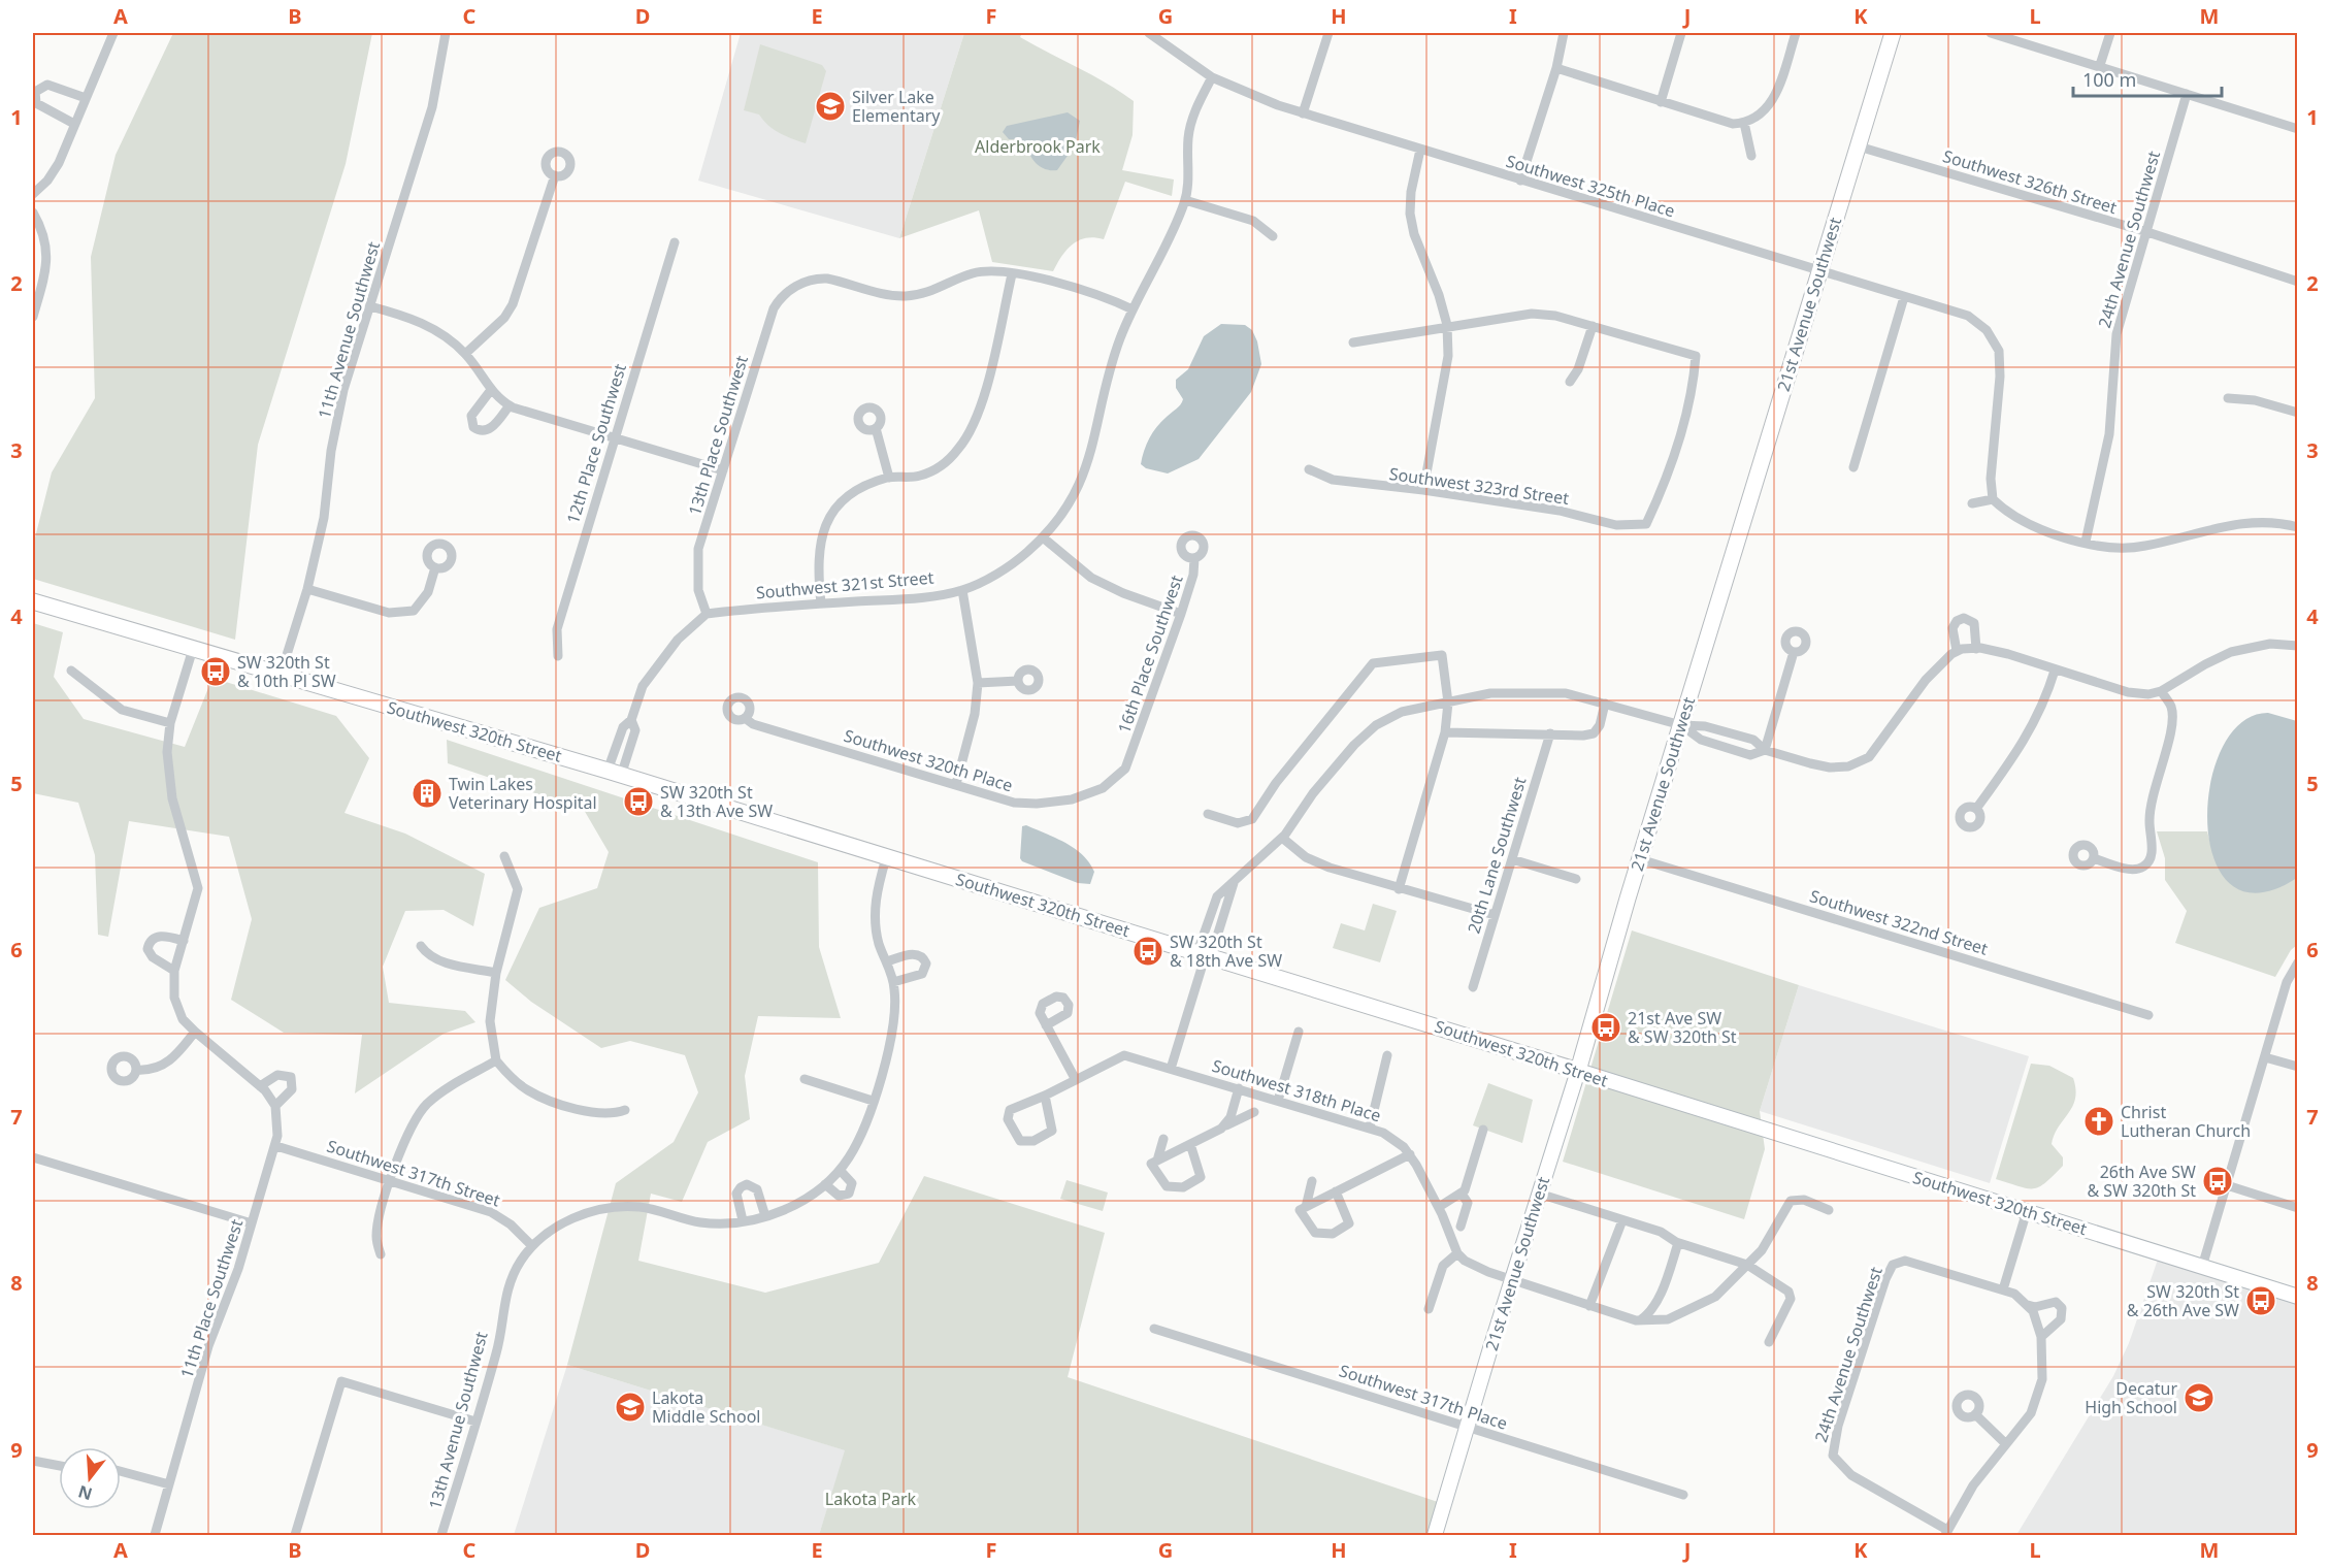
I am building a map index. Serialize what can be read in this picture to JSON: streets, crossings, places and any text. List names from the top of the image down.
{
  "streets": {
    "main road": ["21st Avenue Southwest", "Southwest 320th Street"],
    "street": [
      "Southwest 326th Street",
      "Southwest 325th Place",
      "24th Avenue Southwest",
      "11th Avenue Southwest",
      "13th Place Southwest",
      "12th Place Southwest",
      "Southwest 323rd Street",
      "Southwest 321st Street",
      "16th Place Southwest",
      "Southwest 320th Place",
      "20th Lane Southwest",
      "Southwest 322nd Street",
      "Southwest 318th Place",
      "Southwest 317th Street",
      "11th Place Southwest",
      "Southwest 317th Place",
      "13th Avenue Southwest"
    ]
  },
  "crossings": [
    ["Southwest 326th Street", "24th Avenue Southwest"],
    ["Southwest 326th Street", "21st Avenue Southwest"],
    ["Southwest 325th Place", "21st Avenue Southwest"],
    ["Southwest 325th Place", "Southwest 321st Street"],
    ["21st Avenue Southwest", "Southwest 320th Street"],
    ["21st Avenue Southwest", "Southwest 322nd Street"],
    ["21st Avenue Southwest", "Southwest 317th Place"],
    ["11th Avenue Southwest", "Southwest 320th Street"],
    ["13th Place Southwest", "Southwest 321st Street"],
    ["16th Place Southwest", "Southwest 320th Place"],
    ["Southwest 317th Street", "11th Place Southwest"],
    ["Southwest 317th Street", "13th Avenue Southwest"]
  ],
  "parks": ["Alderbrook Park", "Lakota Park"],
  "places": {
    "school or university": ["Silver Lake Elementary", "Decatur High School", "Lakota Middle School"],
    "bus stop": [
      "SW 320th St & 10th Pl SW",
      "SW 320th St & 13th Ave SW",
      "SW 320th St & 18th Ave SW",
      "21st Ave SW & SW 320th St",
      "26th Ave SW & SW 320th St",
      "SW 320th St & 26th Ave SW"
    ],
    "building": ["Twin Lakes Veterinary Hospital"],
    "church": ["Christ Lutheran Church"]
  },
  "scale_bar": "100 m",
  "north": "bottom",
  "grid": {
    "columns": [
      "A",
      "B",
      "C",
      "D",
      "E",
      "F",
      "G",
      "H",
      "I",
      "J",
      "K",
      "L",
      "M"
    ],
    "rows": [
      "1",
      "2",
      "3",
      "4",
      "5",
      "6",
      "7",
      "8",
      "9"
    ]
  }
}
